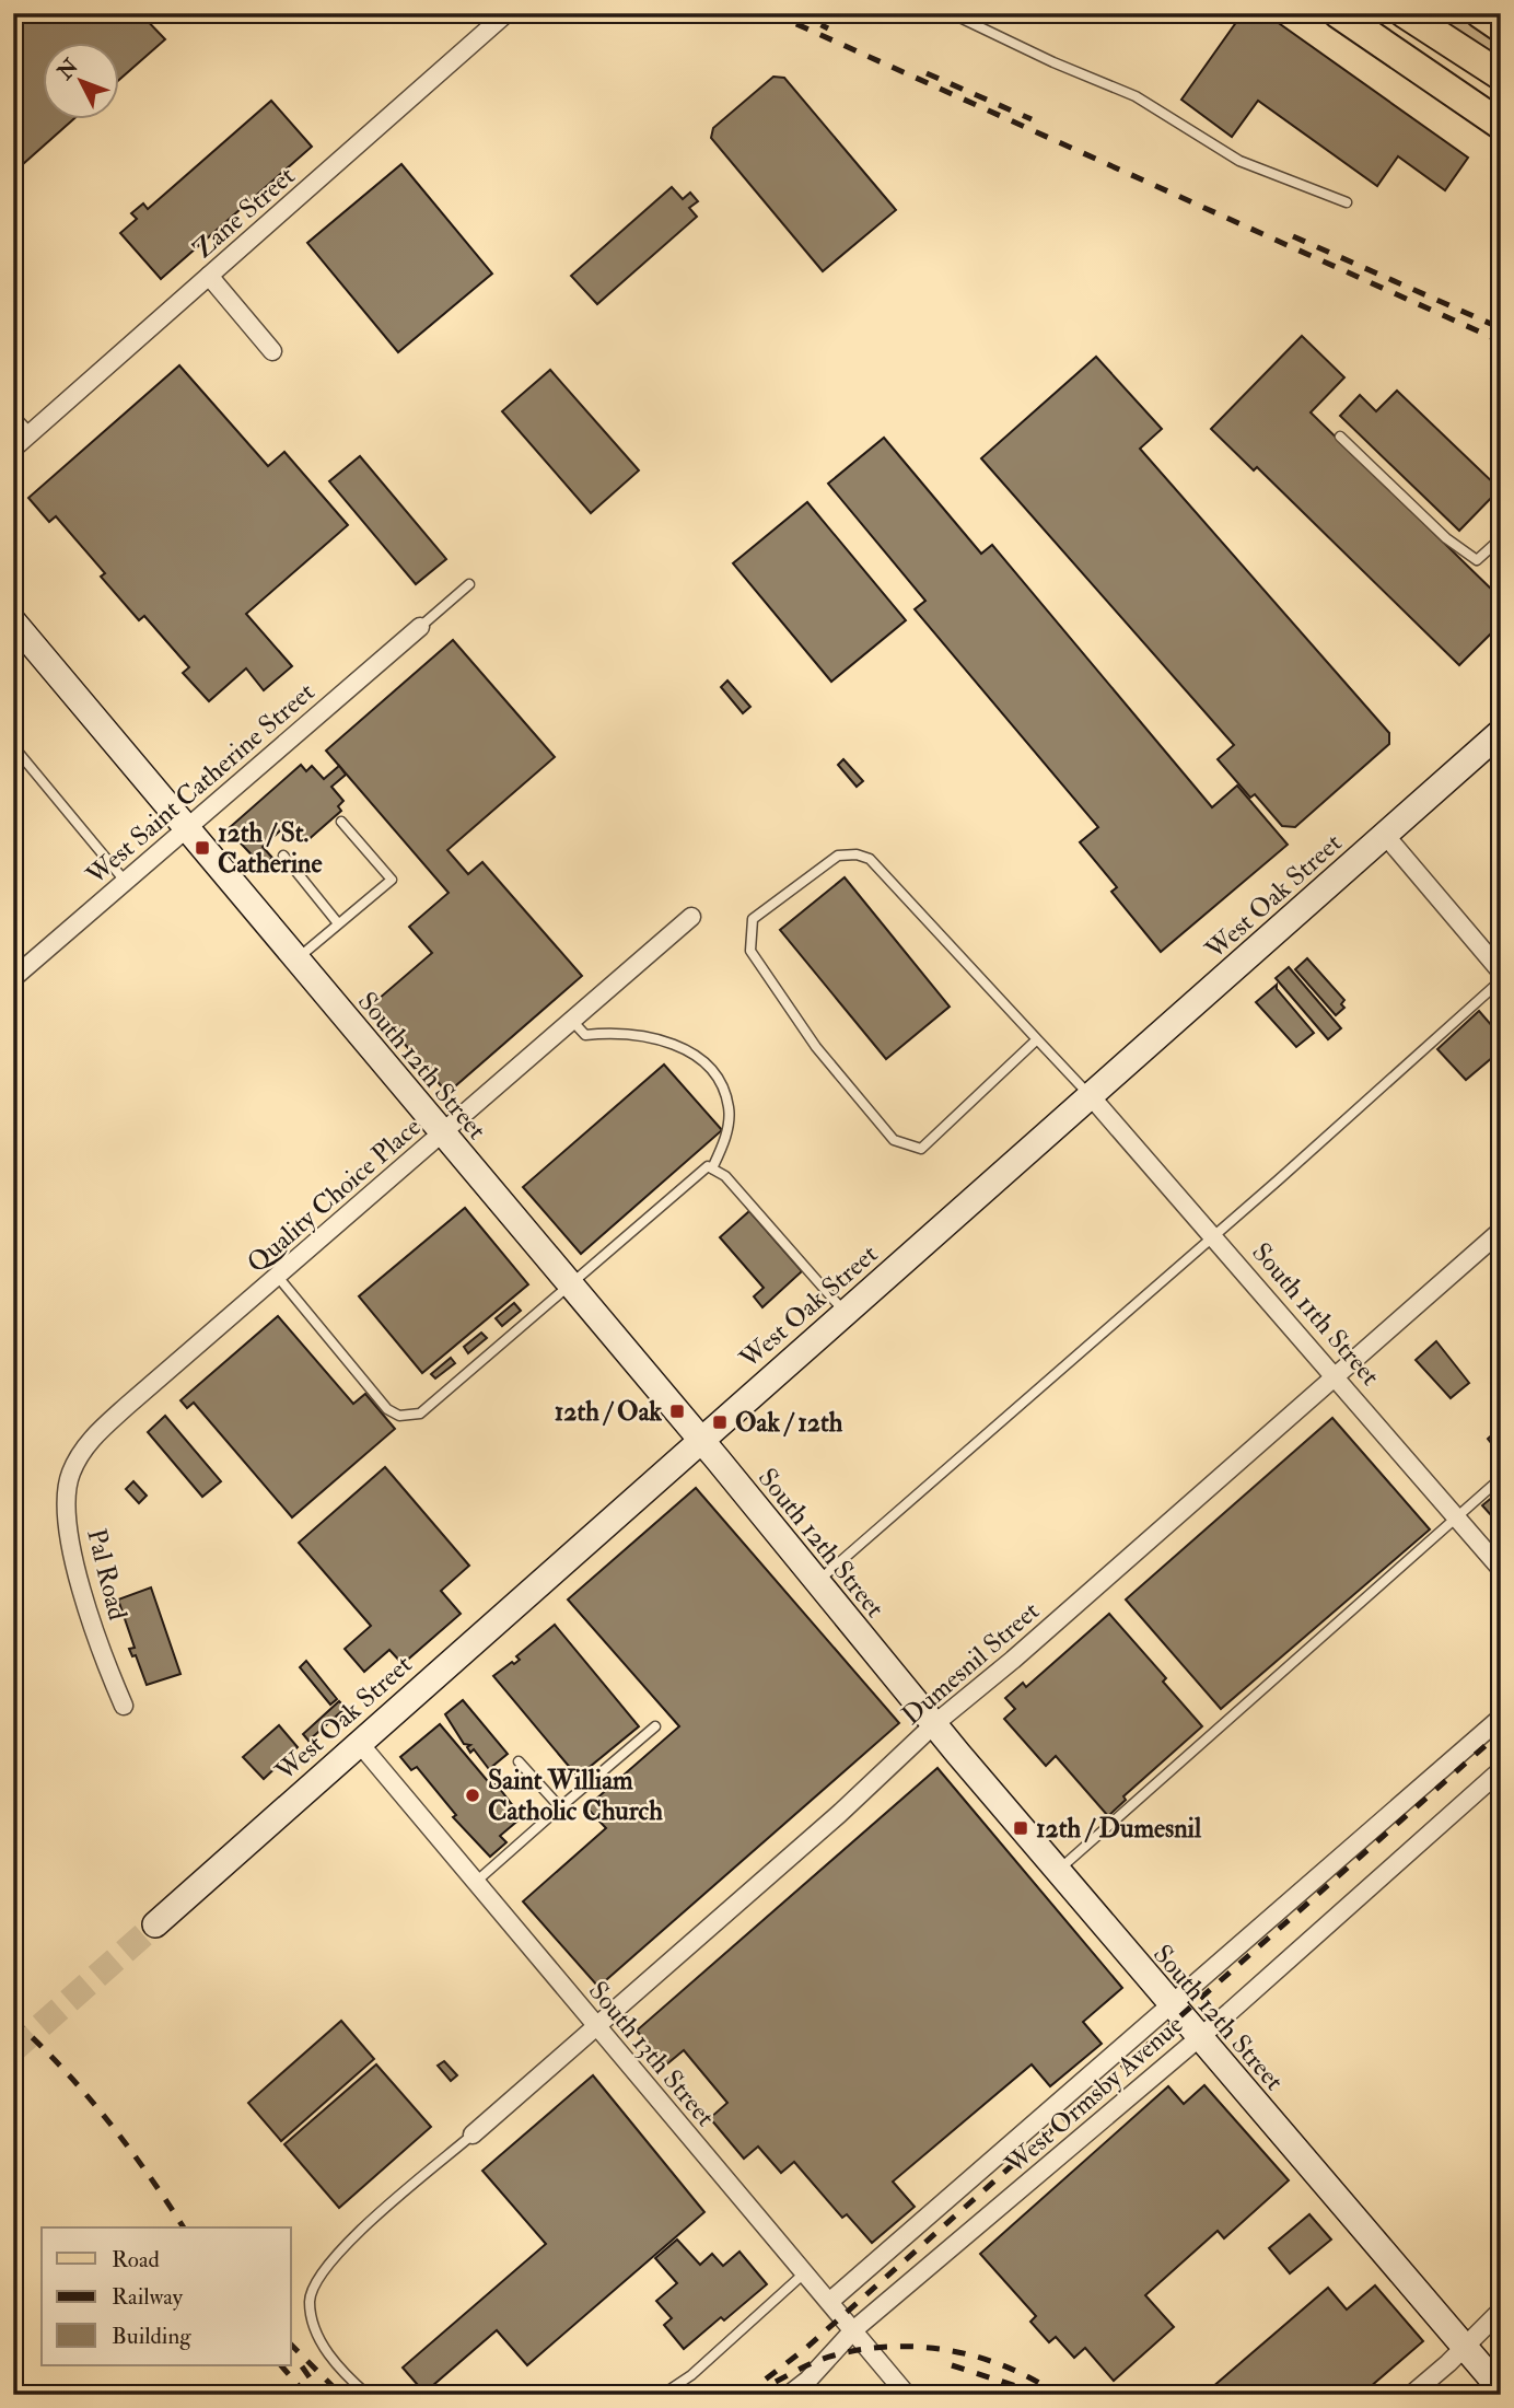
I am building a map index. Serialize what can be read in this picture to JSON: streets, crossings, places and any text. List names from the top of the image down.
{
  "streets": {
    "street": [
      "Zane Street",
      "West Saint Catherine Street",
      "West Oak Street",
      "South 12th Street",
      "Quality Choice Place",
      "South 11th Street",
      "Pal Road",
      "Dumesnil Street",
      "South 13th Street",
      "West Ormsby Avenue"
    ]
  },
  "crossings": [
    ["West Saint Catherine Street", "South 12th Street"],
    ["West Oak Street", "South 12th Street"],
    ["West Oak Street", "South 11th Street"],
    ["West Oak Street", "South 13th Street"],
    ["South 12th Street", "Quality Choice Place"],
    ["South 12th Street", "Dumesnil Street"],
    ["South 12th Street", "West Ormsby Avenue"],
    ["Quality Choice Place", "Pal Road"],
    ["South 11th Street", "Dumesnil Street"],
    ["Dumesnil Street", "South 13th Street"],
    ["South 13th Street", "West Ormsby Avenue"]
  ],
  "places": {
    "transit": [
      "12th / St. Catherine",
      "12th / Oak",
      "Oak / 12th",
      "12th / Dumesnil"
    ],
    "other": ["Saint William Catholic Church"]
  },
  "legend": ["Road", "Railway", "Building"],
  "north": "top left"
}
